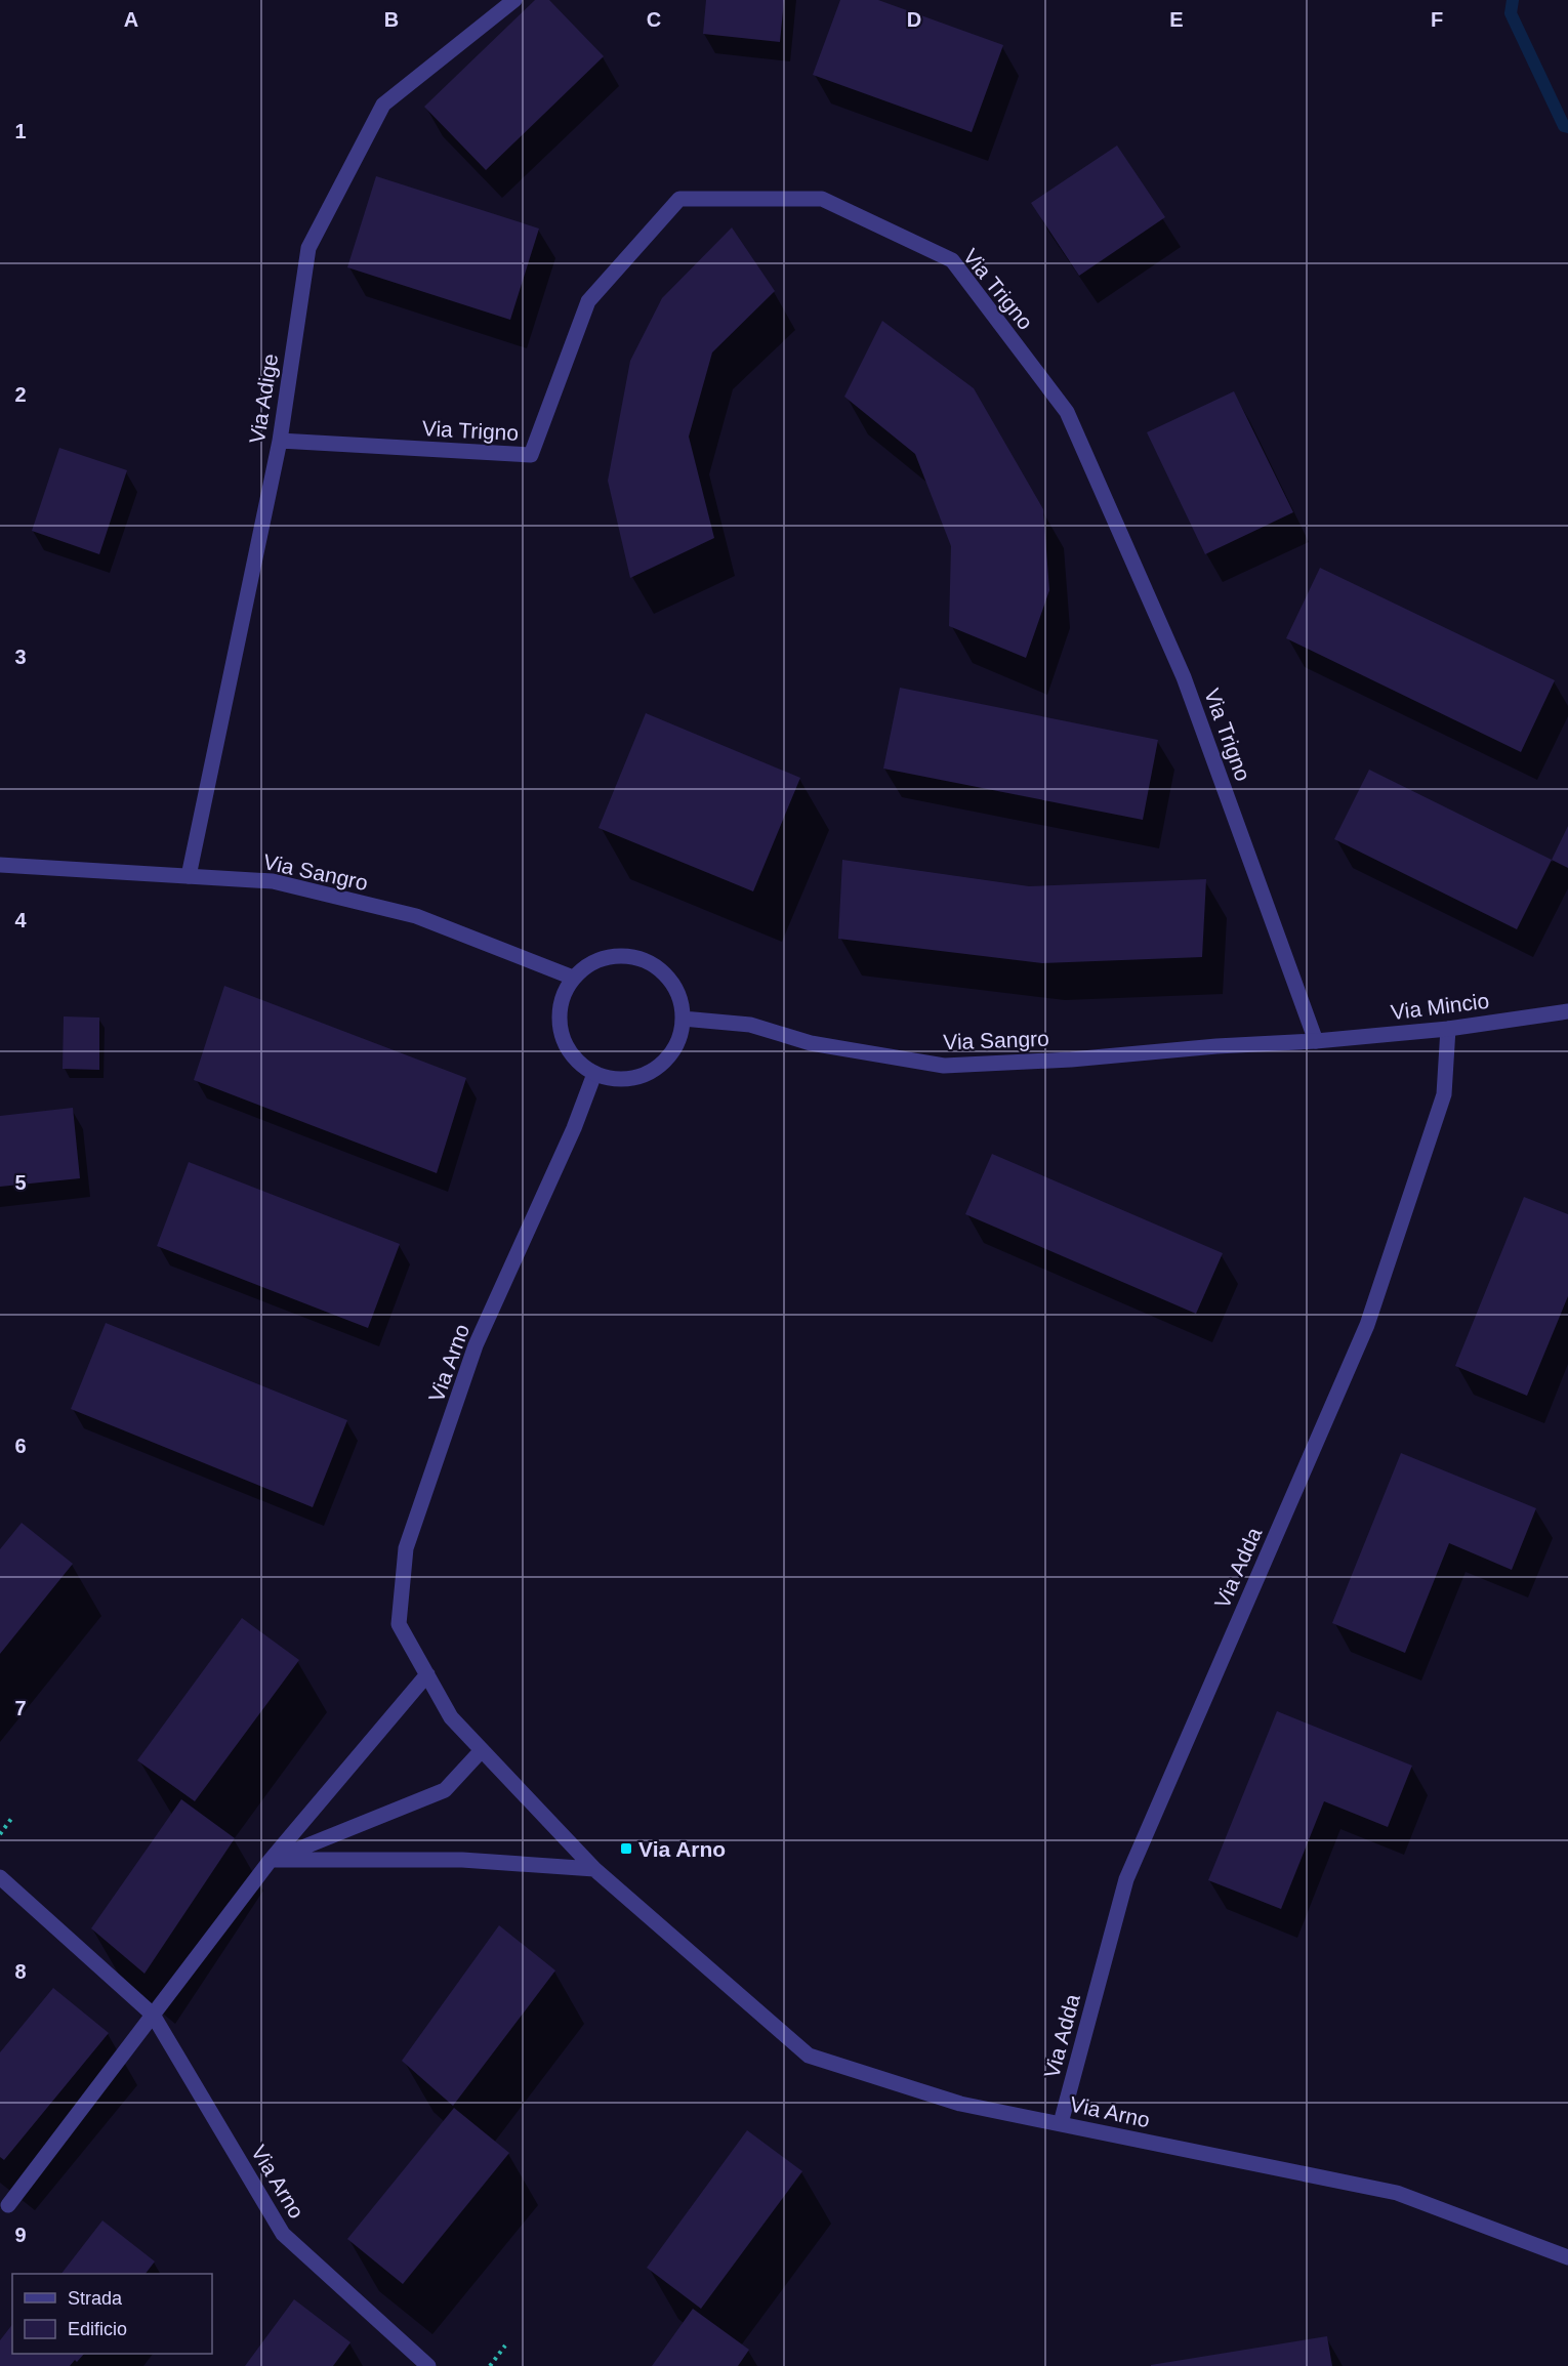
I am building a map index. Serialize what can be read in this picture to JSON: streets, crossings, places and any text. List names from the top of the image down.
{
  "streets": {
    "street": [
      "Via Trigno",
      "Via Adige",
      "Via Sangro",
      "Via Mincio",
      "Via Arno",
      "Via Adda"
    ]
  },
  "crossings": [
    ["Via Trigno", "Via Adige"],
    ["Via Trigno", "Via Sangro"],
    ["Via Trigno", "Via Mincio"],
    ["Via Adige", "Via Sangro"],
    ["Via Sangro", "Via Mincio"],
    ["Via Sangro", "Via Arno"],
    ["Via Mincio", "Via Adda"],
    ["Via Arno", "Via Adda"]
  ],
  "places": {
    "transit": ["Via Arno"]
  },
  "legend": ["Strada", "Edificio"],
  "grid": {
    "columns": [
      "A",
      "B",
      "C",
      "D",
      "E",
      "F"
    ],
    "rows": [
      "1",
      "2",
      "3",
      "4",
      "5",
      "6",
      "7",
      "8",
      "9"
    ]
  }
}
